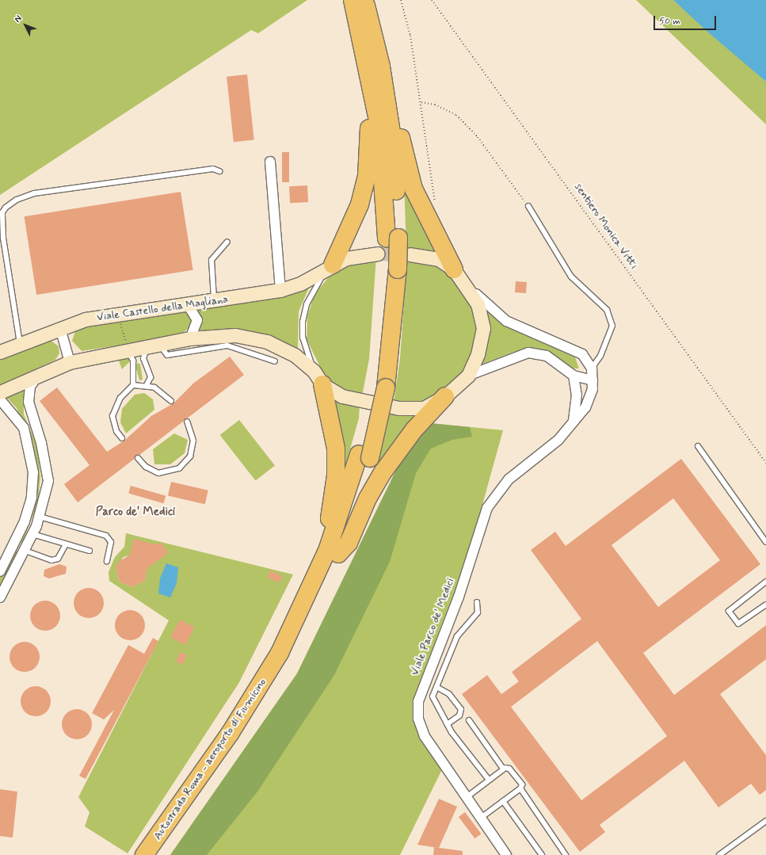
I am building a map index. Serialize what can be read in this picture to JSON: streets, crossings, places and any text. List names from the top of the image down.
{
  "streets": {
    "highway": ["Autostrada Roma - aeroporto di Fiumicino"],
    "street": ["Viale Castello della Magliana", "Viale Parco de' Medici"],
    "path": ["sentiero Monica Vitti"]
  },
  "districts": ["Parco de' Medici"],
  "scale_bar": "50 m",
  "north": "top left"
}
